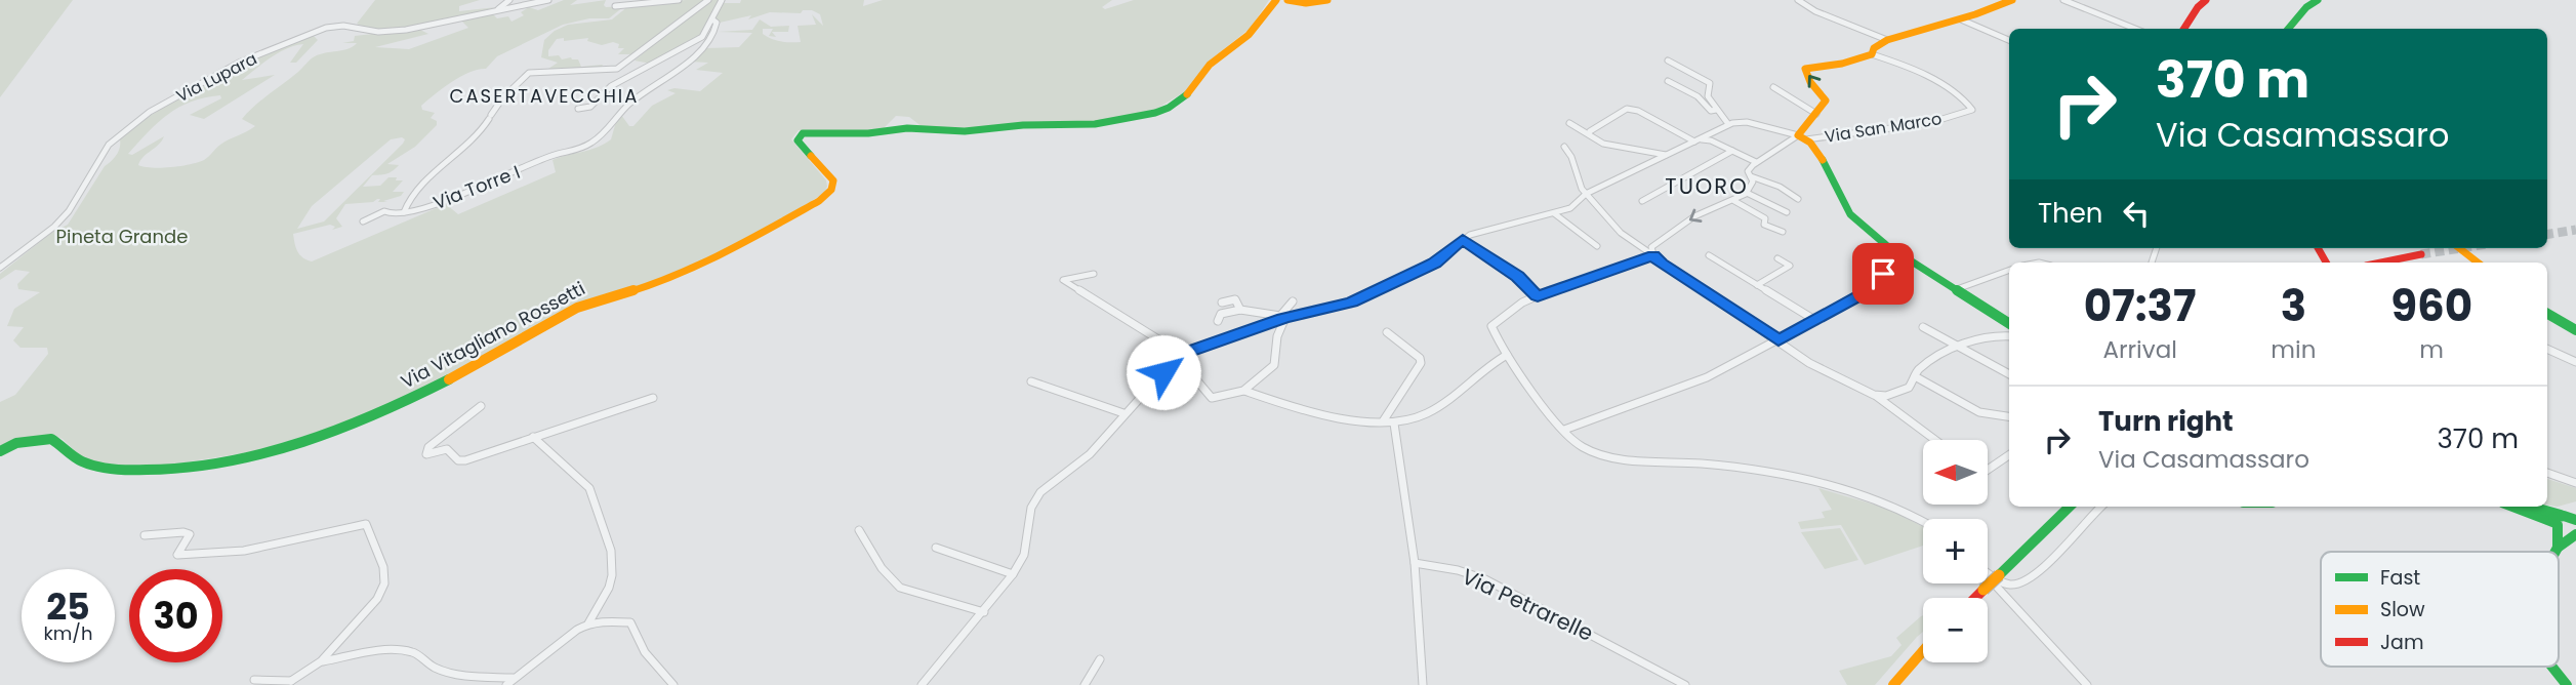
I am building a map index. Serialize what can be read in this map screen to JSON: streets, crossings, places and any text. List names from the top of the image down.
{
  "streets": {
    "main road": ["Via Vitagliano Rossetti"],
    "street": [
      "Via Lupara",
      "Via San Marco",
      "Via Torre I",
      "Via Petrarelle"
    ]
  },
  "districts": ["CASERTAVECCHIA", "TUORO"],
  "parks": ["Pineta Grande"],
  "legend": ["Fast", "Slow", "Jam"],
  "north": "left",
  "page": {
    "turn": ["370 m", "Via Casamassaro"],
    "then": "Then",
    "eta": [
      "07:37",
      "Arrival",
      "3",
      "min",
      "960",
      "m"
    ],
    "list": [
      {
        "name": "Turn right",
        "note": "Via Casamassaro",
        "value": "370 m"
      }
    ],
    "map_buttons": ["+", "−"],
    "speed": "25 km/h",
    "limit": "30"
  }
}
